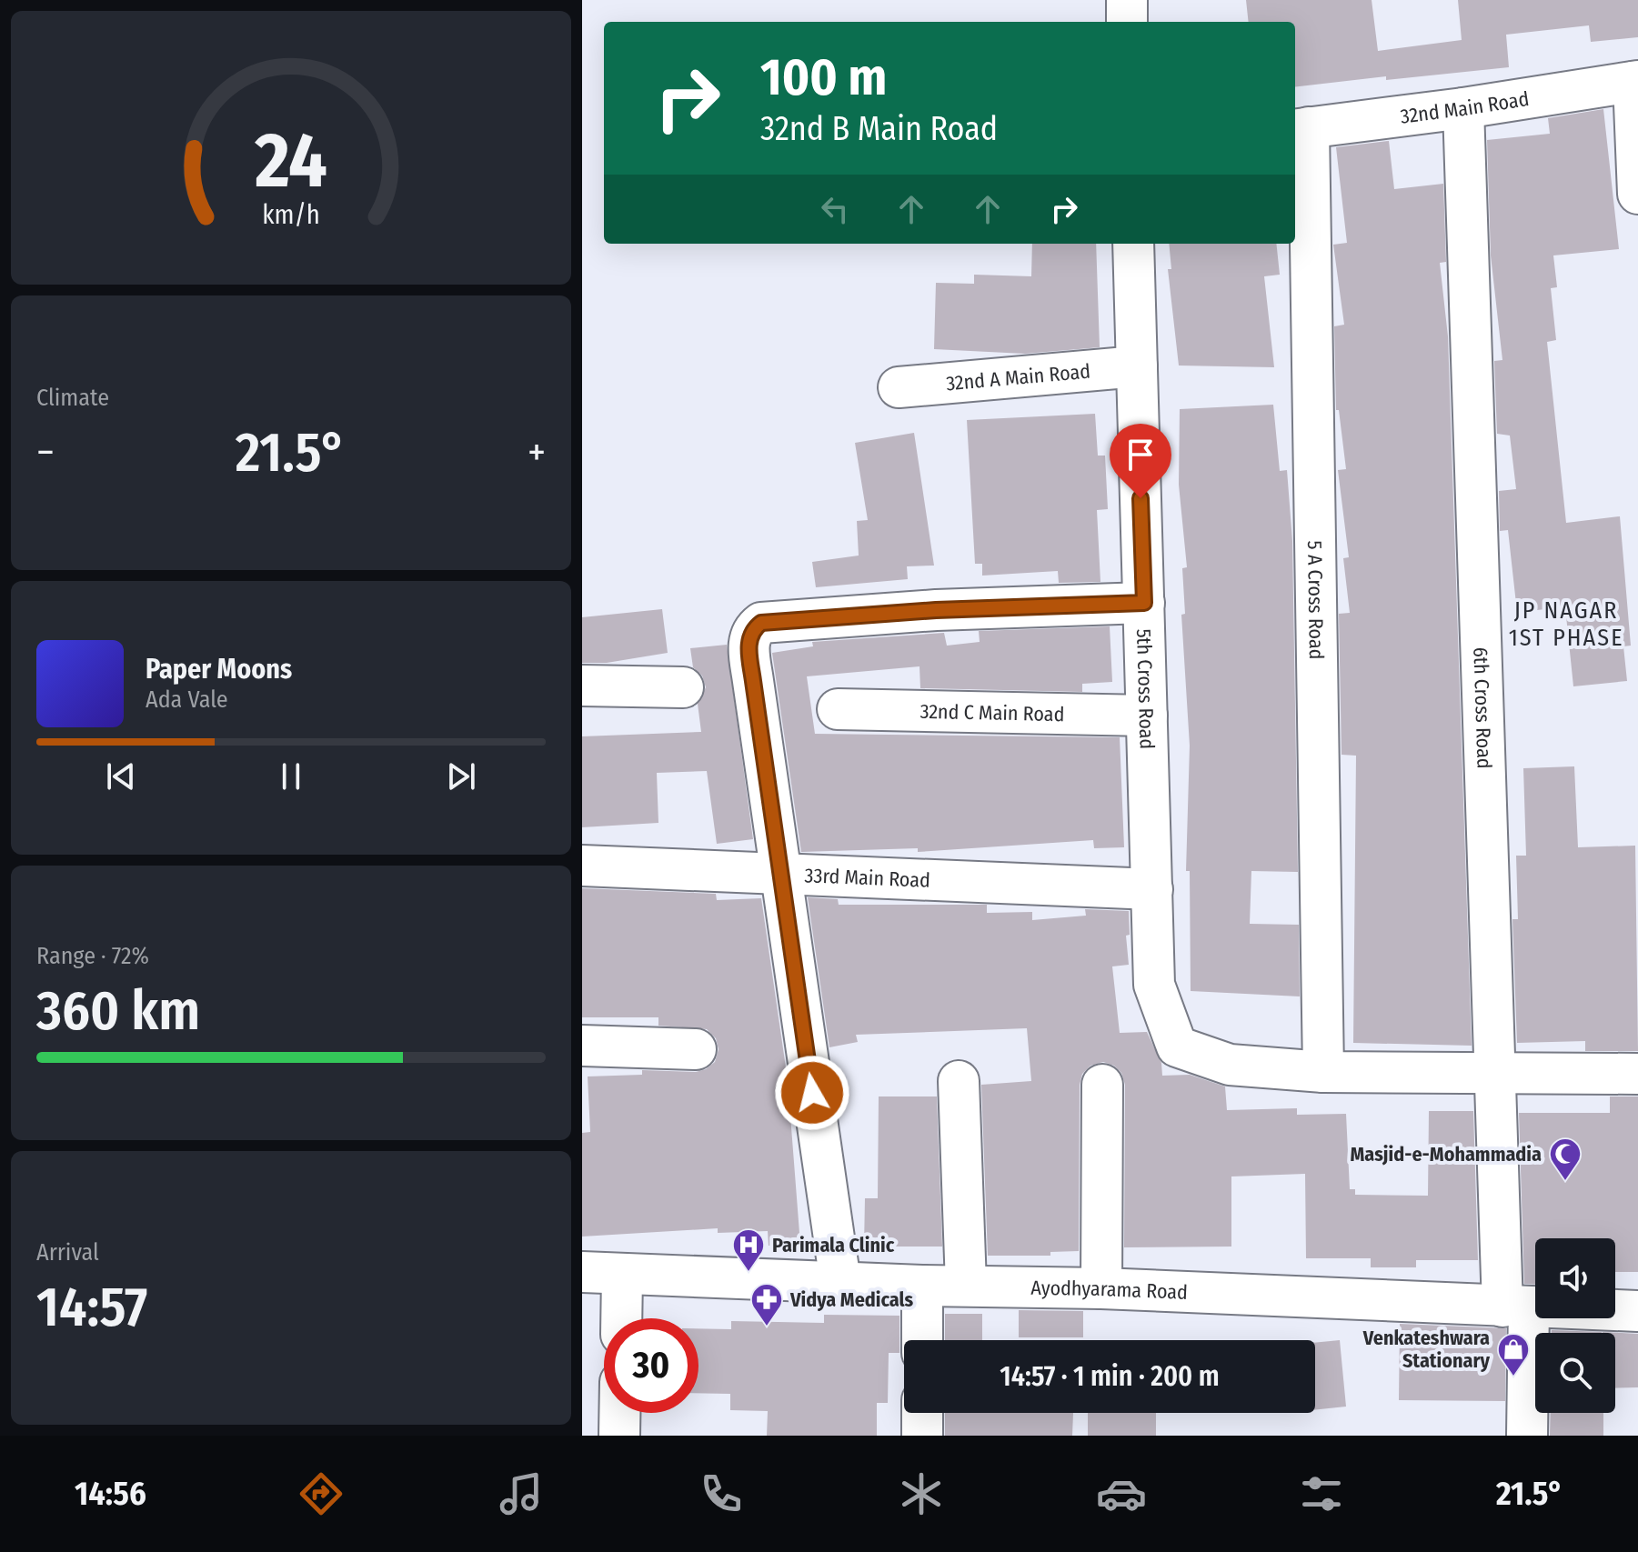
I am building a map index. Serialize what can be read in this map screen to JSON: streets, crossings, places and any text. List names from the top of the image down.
{
  "streets": {
    "street": [
      "32nd Main Road",
      "32nd A Main Road",
      "5 A Cross Road",
      "5th Cross Road",
      "6th Cross Road",
      "32nd C Main Road",
      "33rd Main Road",
      "Ayodhyarama Road"
    ]
  },
  "crossings": [
    ["32nd Main Road", "5 A Cross Road"],
    ["32nd Main Road", "6th Cross Road"],
    ["32nd A Main Road", "5th Cross Road"],
    ["5 A Cross Road", "5th Cross Road"],
    ["5th Cross Road", "32nd C Main Road"],
    ["5th Cross Road", "33rd Main Road"],
    ["6th Cross Road", "Ayodhyarama Road"]
  ],
  "districts": ["JP NAGAR 1ST PHASE"],
  "places": {
    "mosque": ["Masjid-e-Mohammadia"],
    "hospital": ["Parimala Clinic"],
    "pharmacy": ["Vidya Medicals"],
    "shop": ["Venkateshwara Stationary"]
  },
  "page": {
    "turn": ["100 m", "32nd B Main Road"],
    "tile": [
      "Climate",
      ["Range · 72%", "360 km"],
      ["Arrival", "14:57"]
    ],
    "heat": ["−", "21.5°", "+"],
    "song": ["Paper Moons", "Ada Vale"],
    "limit": "30",
    "trip": "14:57 · 1 min · 200 m",
    "tabs": ["14:56", "21.5°"],
    "gauge": ["24", "km/h"]
  }
}
